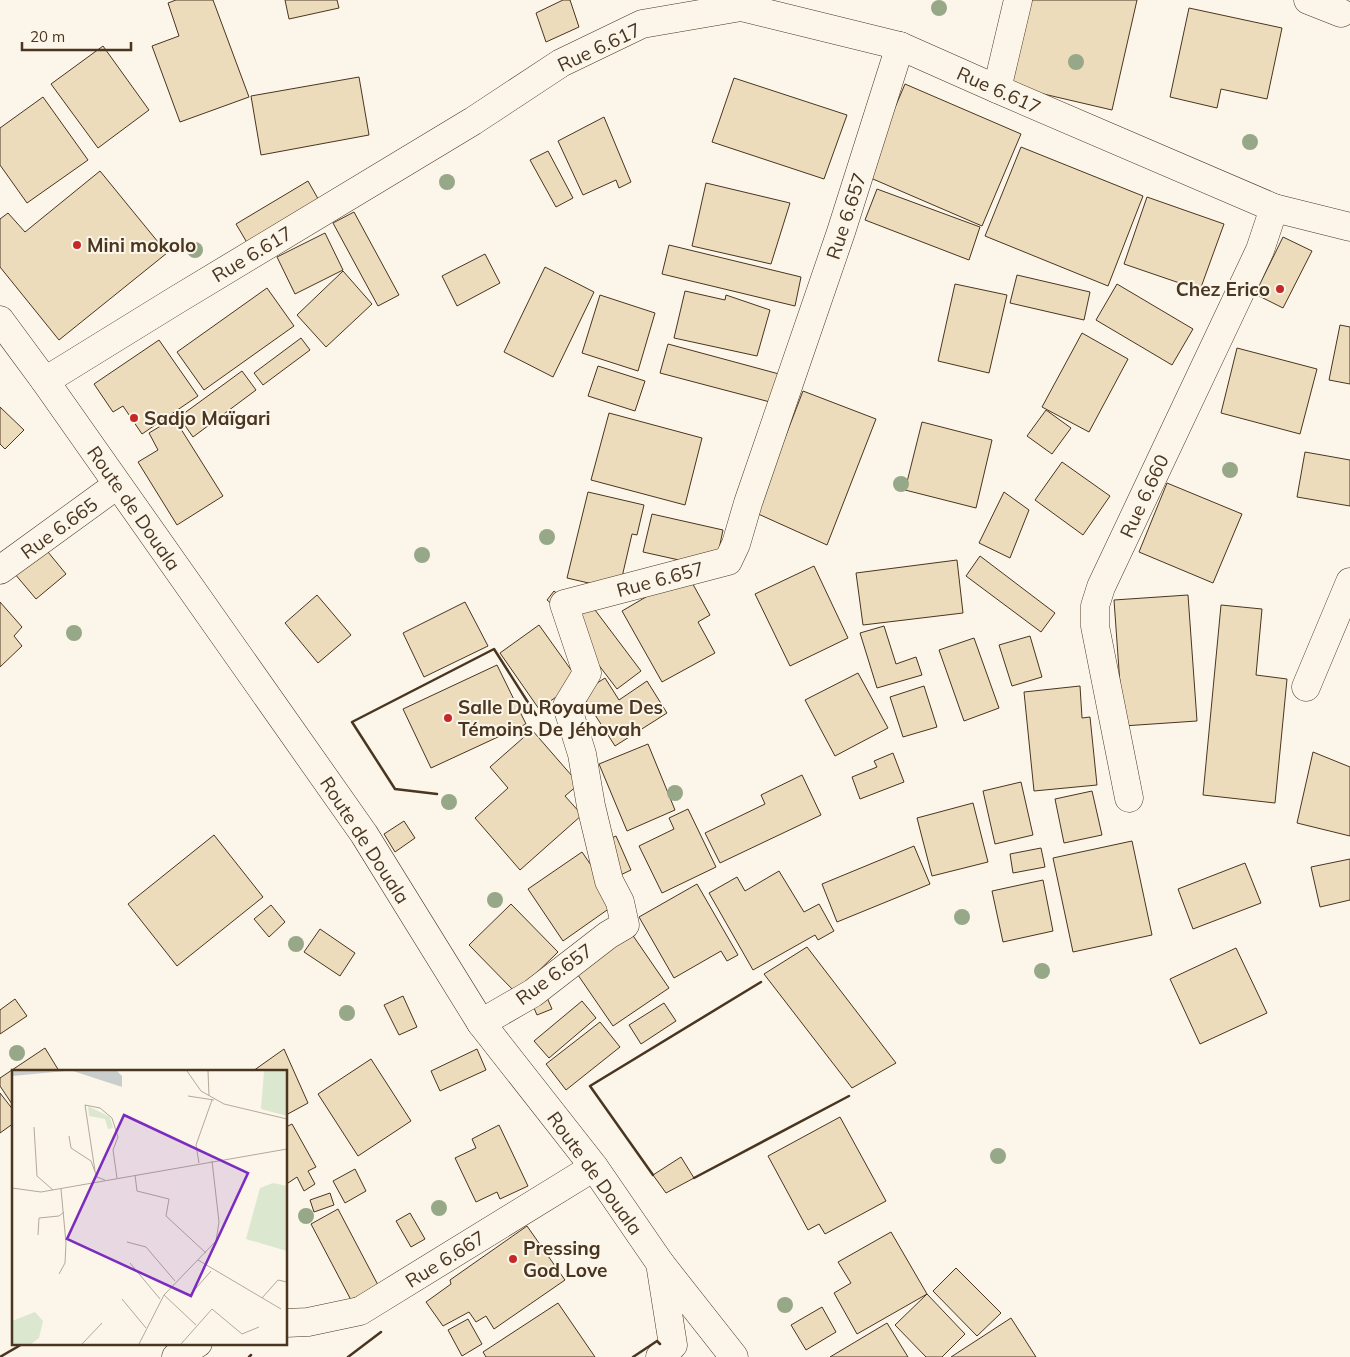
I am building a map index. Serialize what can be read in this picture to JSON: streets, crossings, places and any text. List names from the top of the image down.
{
  "streets": {
    "main road": [
      "Rue 6.617",
      "Rue 6.657",
      "Rue 6.660",
      "Route de Douala",
      "Rue 6.665",
      "Rue 6.667"
    ]
  },
  "crossings": [
    ["Rue 6.617", "Rue 6.657"],
    ["Rue 6.617", "Rue 6.660"],
    ["Rue 6.617", "Route de Douala"],
    ["Rue 6.657", "Route de Douala"],
    ["Route de Douala", "Rue 6.665"],
    ["Route de Douala", "Rue 6.667"]
  ],
  "places": [
    "Mini mokolo",
    "Chez Erico",
    "Sadjo Maïgari",
    "Salle Du Royaume Des Témoins De Jéhovah",
    "Pressing God Love"
  ],
  "scale_bar": "20 m"
}
